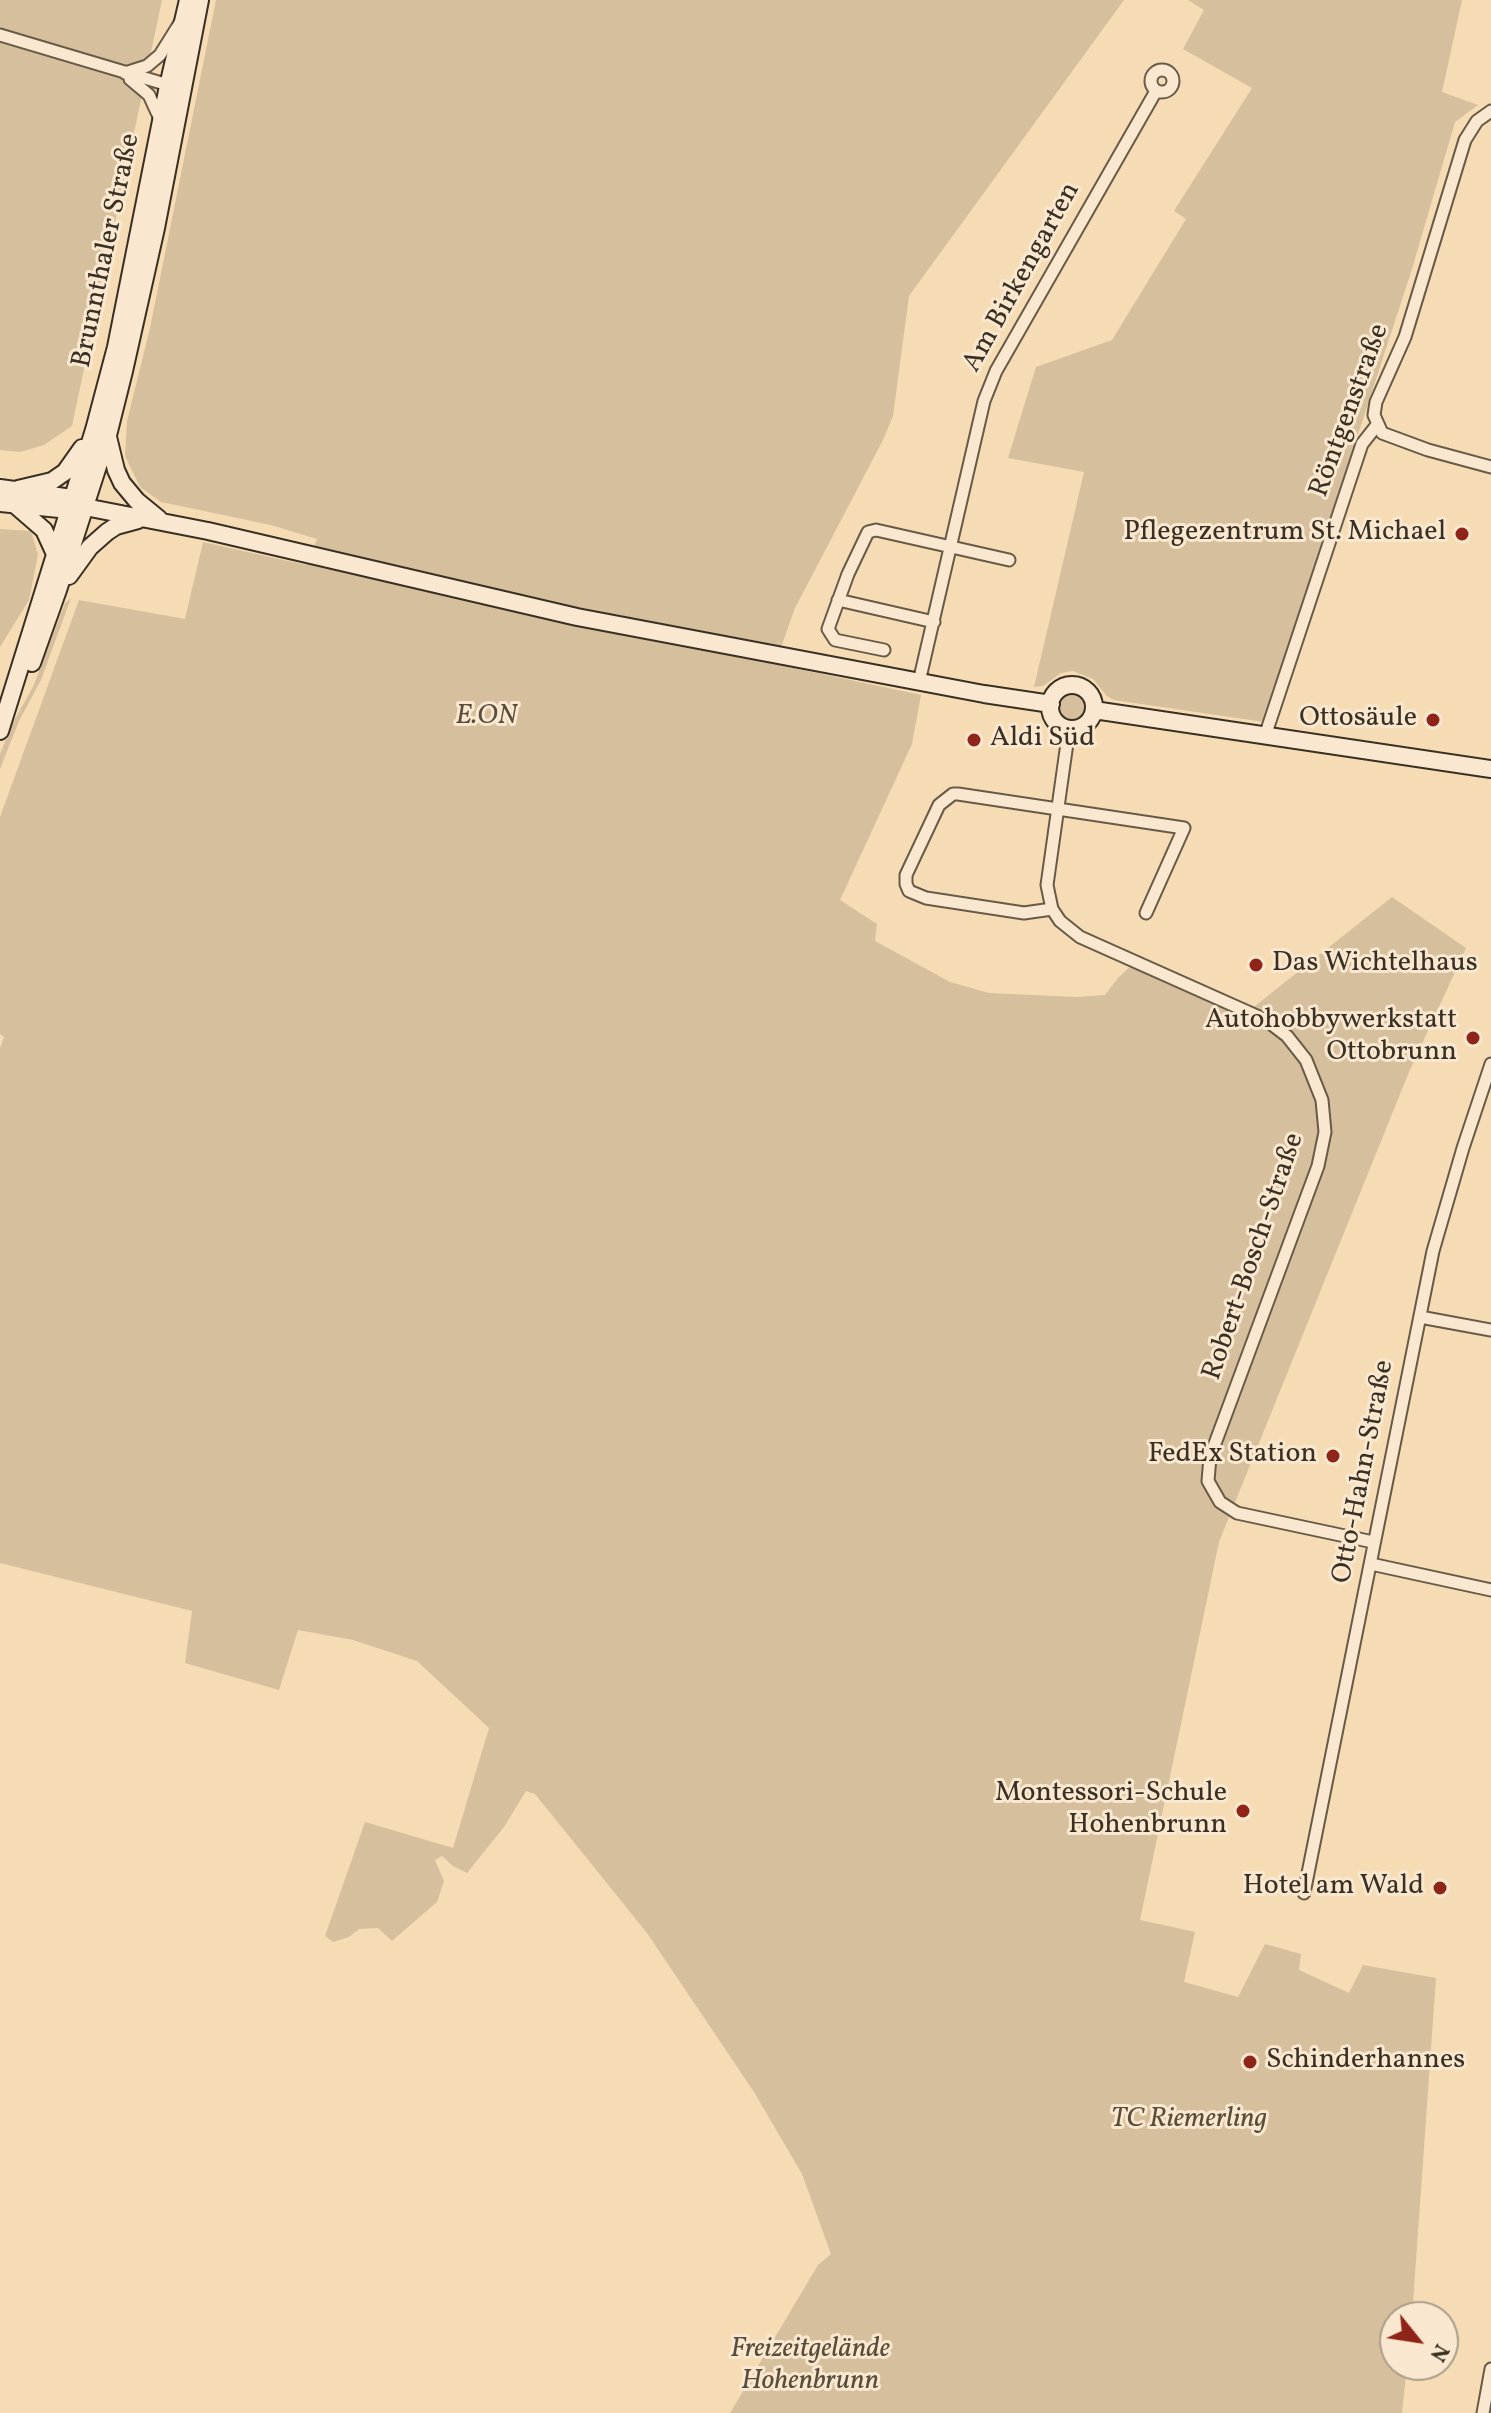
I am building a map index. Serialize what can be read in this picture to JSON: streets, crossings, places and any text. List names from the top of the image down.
{
  "streets": {
    "main road": ["Brunnthaler Straße"],
    "street": [
      "Am Birkengarten",
      "Röntgenstraße",
      "Robert-Bosch-Straße",
      "Otto-Hahn-Straße"
    ]
  },
  "crossings": [
    ["Robert-Bosch-Straße", "Otto-Hahn-Straße"]
  ],
  "parks": ["E.ON", "TC Riemerling", "Freizeitgelände Hohenbrunn"],
  "places": [
    "Pflegezentrum St. Michael",
    "Ottosäule",
    "Aldi Süd",
    "Das Wichtelhaus",
    "Autohobbywerkstatt Ottobrunn",
    "FedEx Station",
    "Montessori-Schule Hohenbrunn",
    "Hotel am Wald",
    "Schinderhannes"
  ],
  "north": "bottom right"
}
